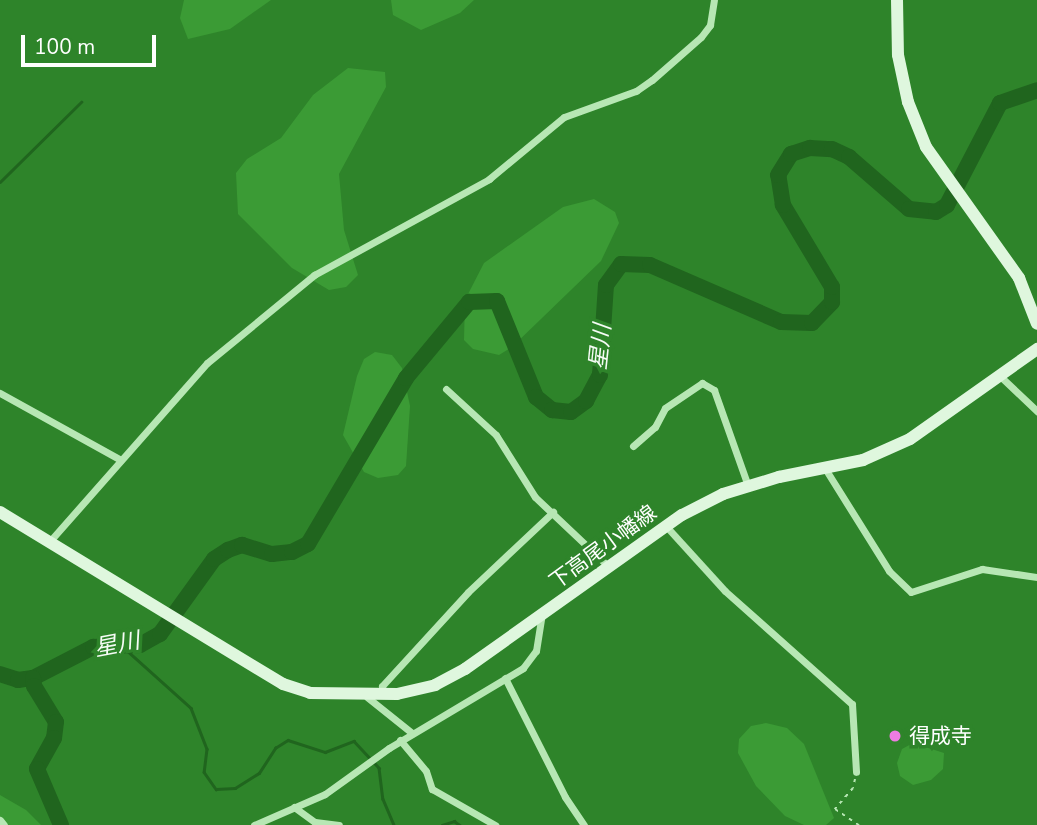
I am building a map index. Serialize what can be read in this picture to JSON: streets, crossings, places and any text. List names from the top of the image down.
{
  "streets": {
    "main road": ["下高尾小幡線"]
  },
  "water": ["星川"],
  "places": ["得成寺"],
  "scale_bar": "100 m"
}
